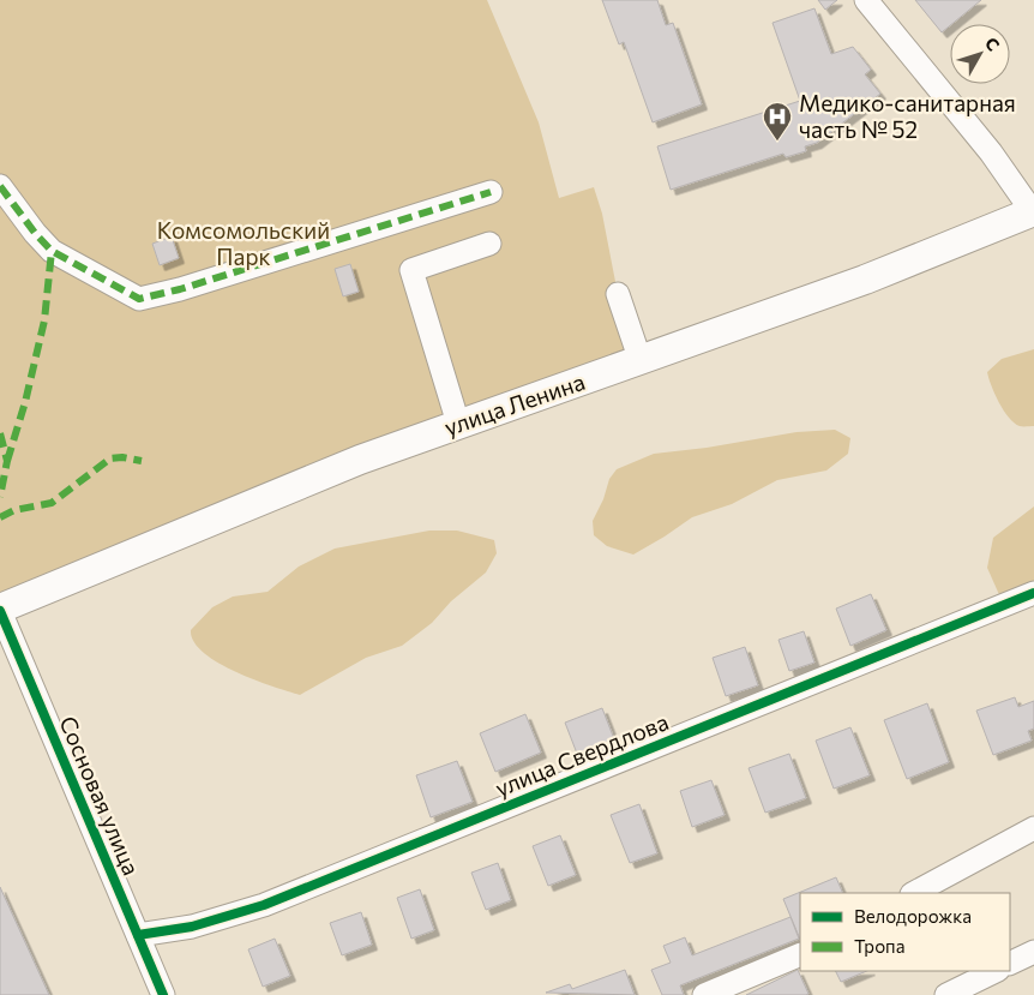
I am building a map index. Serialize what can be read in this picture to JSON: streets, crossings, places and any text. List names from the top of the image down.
{
  "streets": {
    "main road": ["улица Ленина"],
    "street": ["улица Свердлова", "Сосновая улица"]
  },
  "crossings": [
    ["улица Ленина", "Сосновая улица"],
    ["улица Свердлова", "Сосновая улица"]
  ],
  "parks": ["Комсомольский Парк"],
  "places": {
    "hospital": ["Медико-санитарная часть № 52"]
  },
  "legend": ["Велодорожка", "Тропа"],
  "north": "top right"
}
